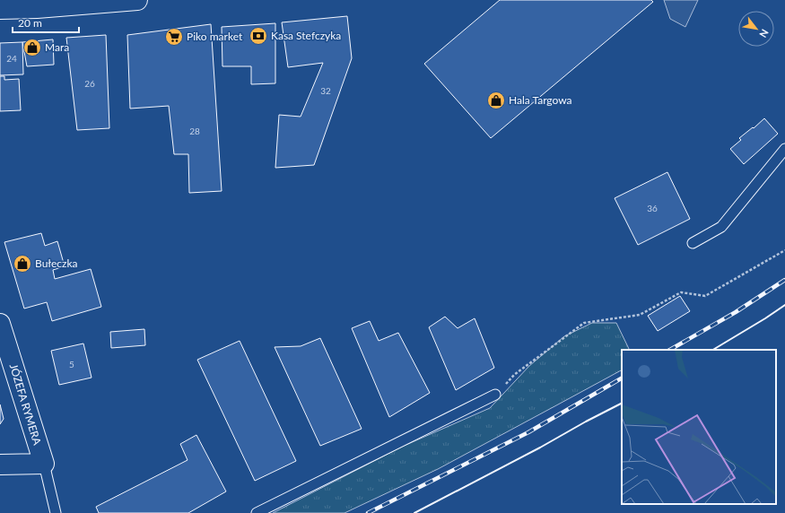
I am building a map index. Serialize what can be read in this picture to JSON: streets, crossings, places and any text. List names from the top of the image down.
{
  "streets": {
    "street": ["JÓZEFA RYMERA"]
  },
  "places": {
    "bank": ["Kasa Stefczyka"],
    "supermarket": ["Piko market"],
    "shop": ["Mara", "Hala Targowa", "Bułeczka"]
  },
  "house_numbers": [
    "24",
    "26",
    "32",
    "28",
    "36",
    "5"
  ],
  "scale_bar": "20 m",
  "north": "bottom right"
}
